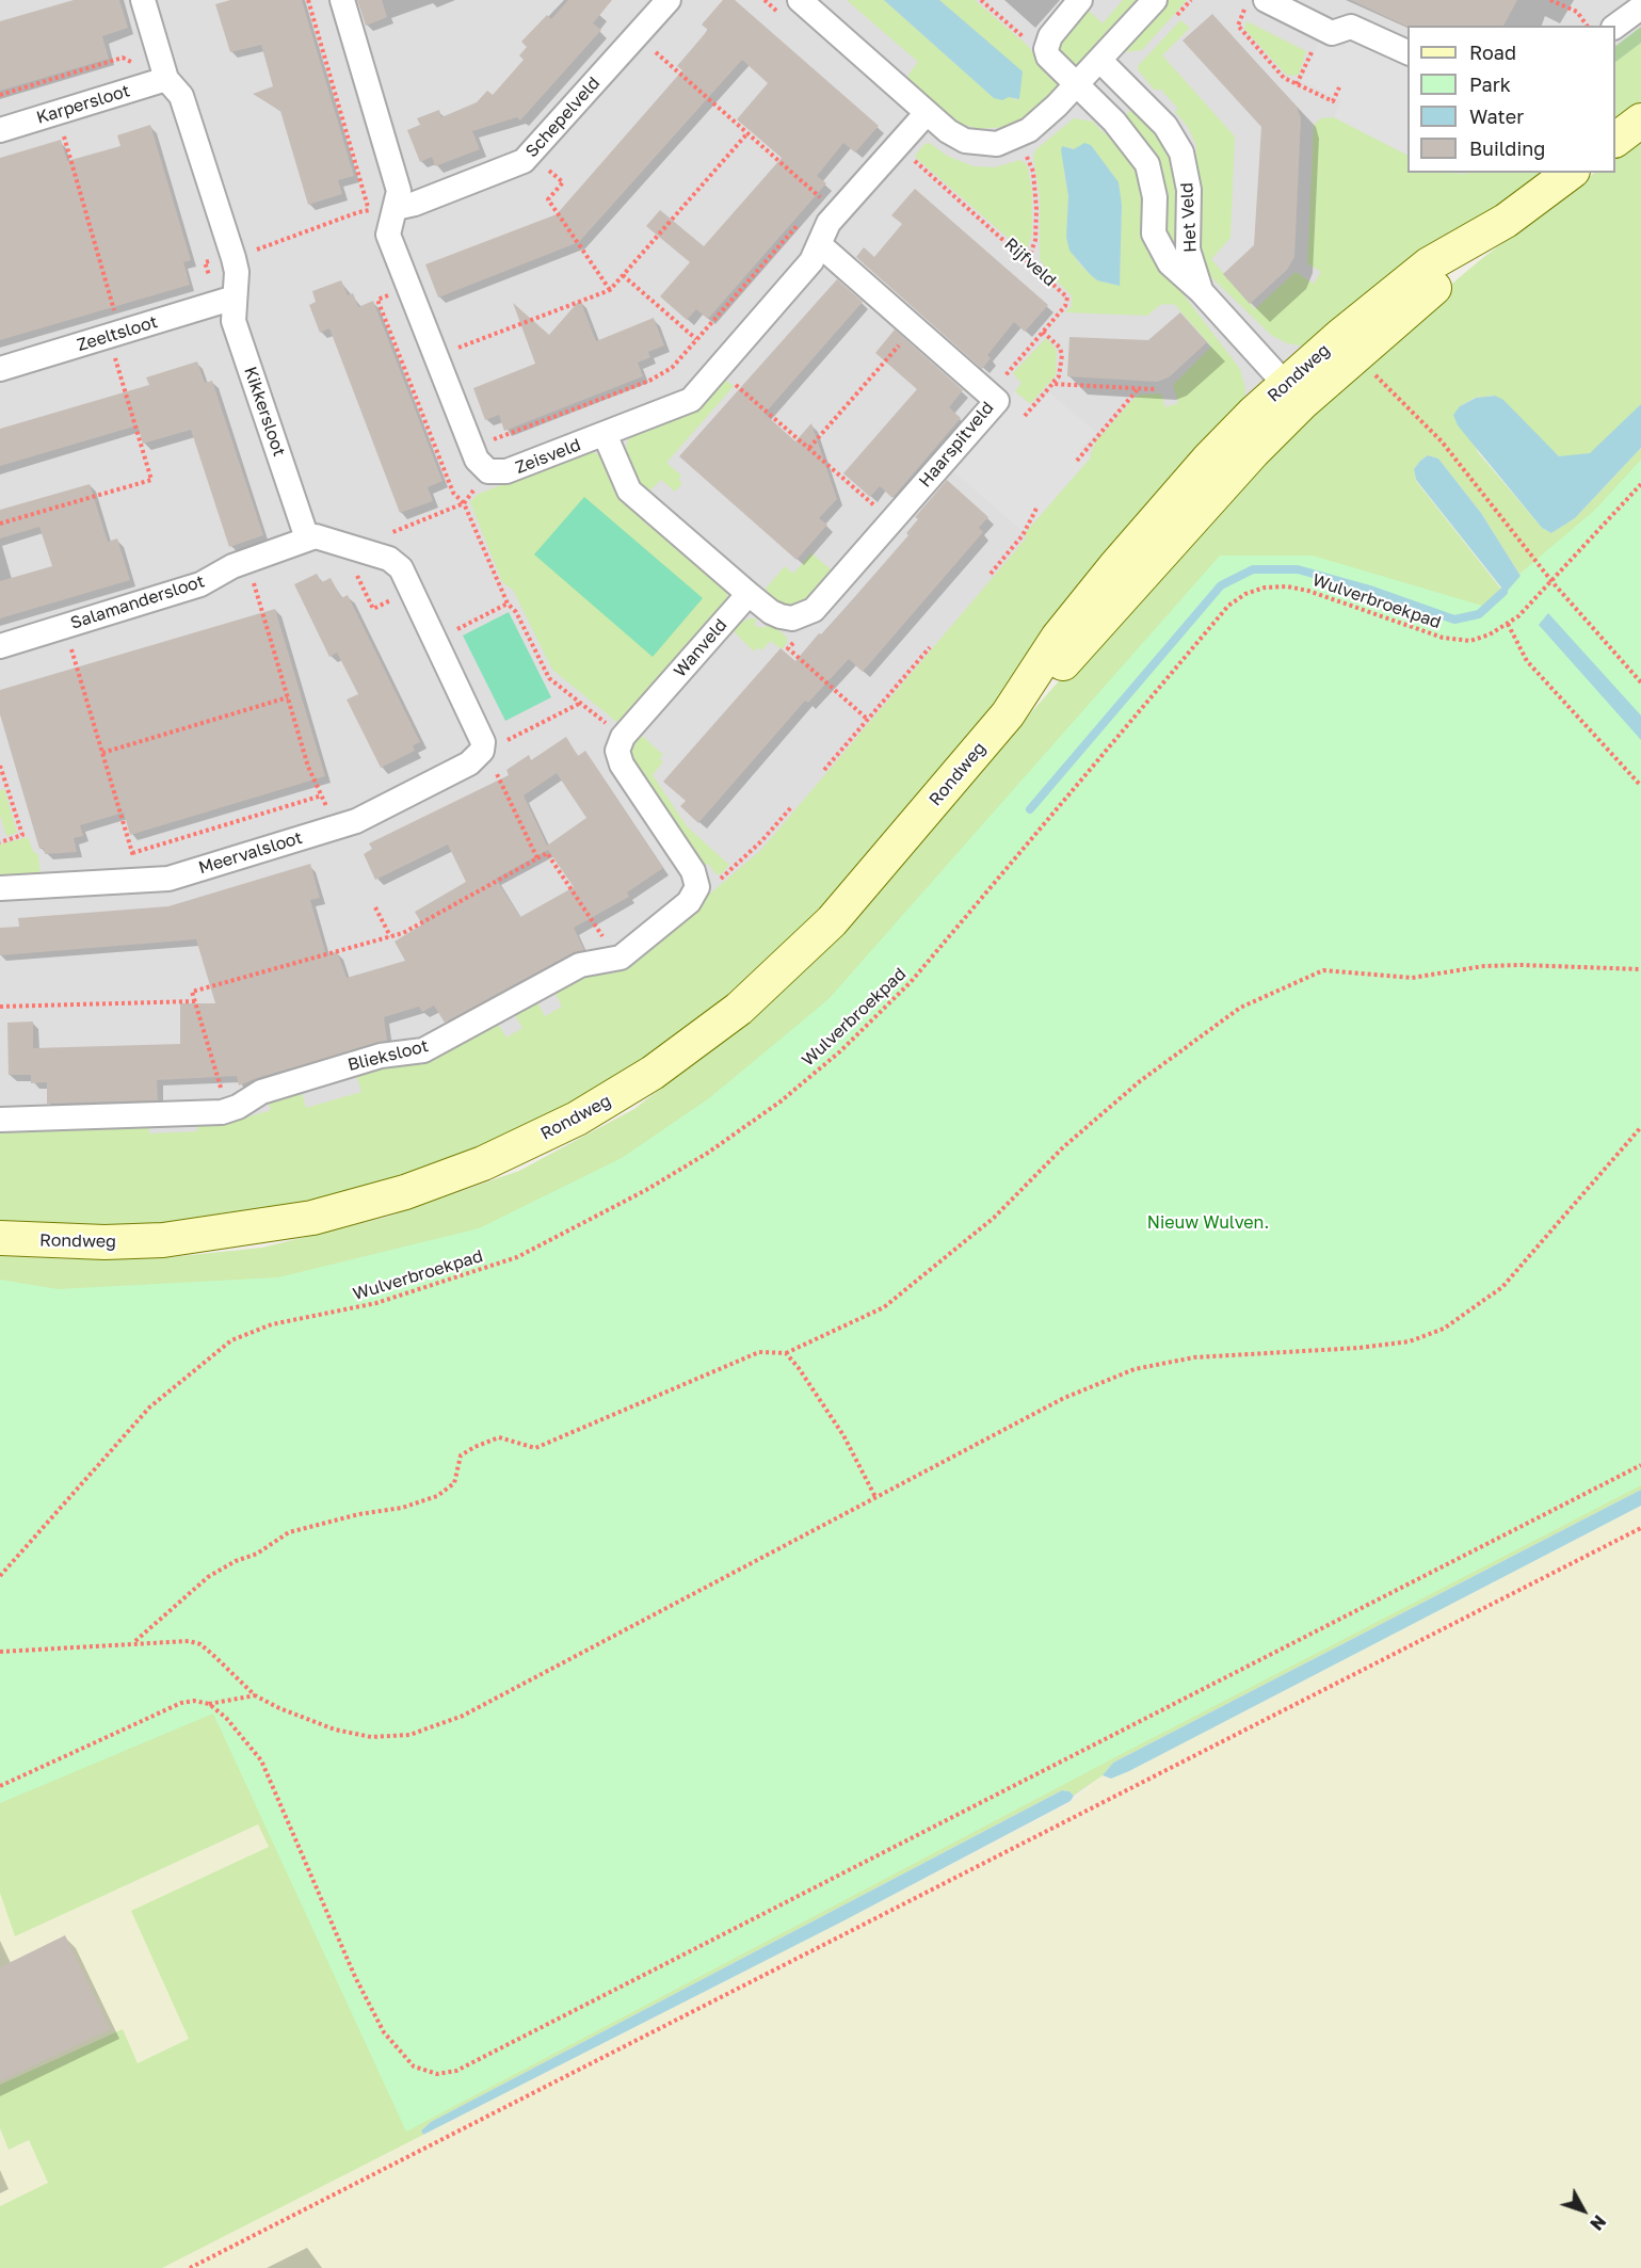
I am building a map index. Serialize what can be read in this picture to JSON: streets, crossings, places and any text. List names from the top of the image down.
{
  "streets": {
    "main road": ["Rondweg"],
    "street": [
      "Karpersloot",
      "Schepelveld",
      "Het Veld",
      "Zeeltsloot",
      "Kikkersloot",
      "Haarspitveld",
      "Zeisveld",
      "Salamandersloot",
      "Wanveld",
      "Meervalsloot",
      "Blieksloot"
    ],
    "path": ["Rijfveld", "Wulverbroekpad"]
  },
  "crossings": [
    ["Karpersloot", "Kikkersloot"],
    ["Het Veld", "Rondweg"],
    ["Rijfveld", "Haarspitveld"],
    ["Rijfveld", "Zeisveld"],
    ["Zeeltsloot", "Kikkersloot"],
    ["Kikkersloot", "Salamandersloot"],
    ["Haarspitveld", "Zeisveld"]
  ],
  "parks": ["Nieuw Wulven."],
  "legend": [
    "Road",
    "Park",
    "Water",
    "Building"
  ],
  "north": "bottom right"
}
